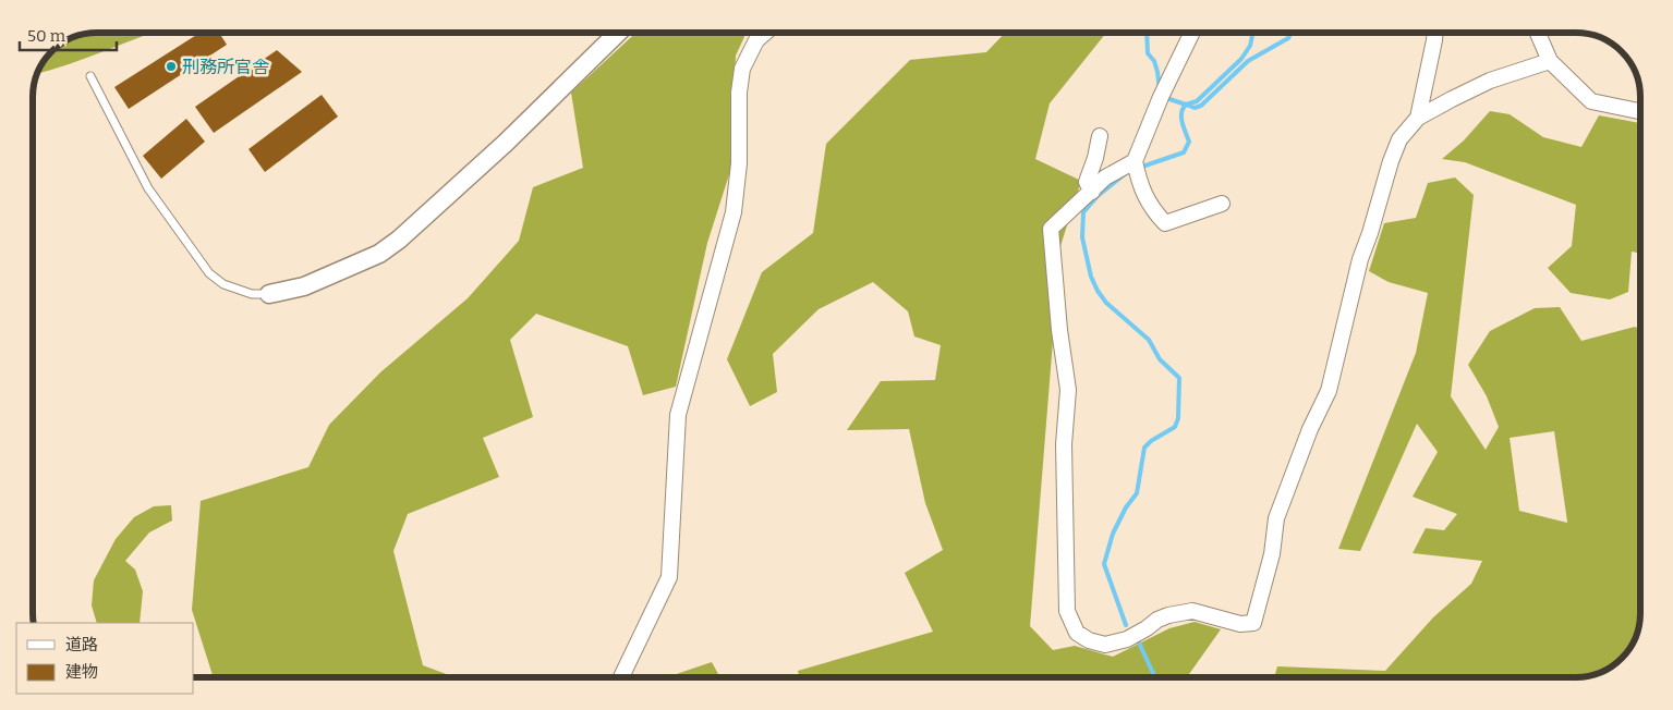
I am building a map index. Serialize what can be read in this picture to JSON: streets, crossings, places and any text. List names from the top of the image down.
{
  "places": ["刑務所官舎"],
  "legend": ["道路", "建物"],
  "scale_bar": "50 m"
}
